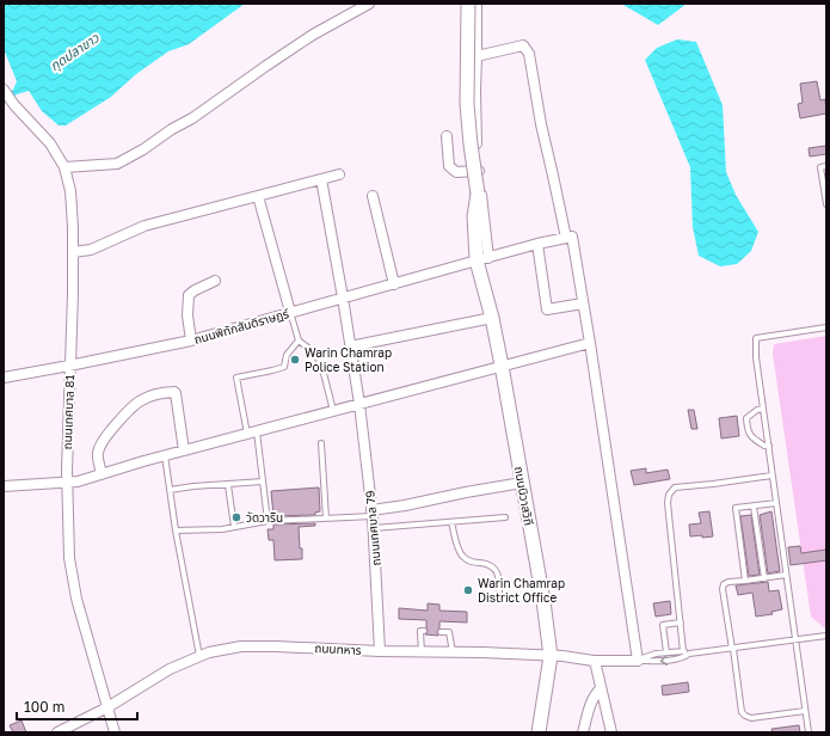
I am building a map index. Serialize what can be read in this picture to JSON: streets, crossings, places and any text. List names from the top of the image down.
{
  "streets": {
    "main road": ["ถนนนิวาสวิถี"],
    "street": [
      "ถนนพิทักสันติราษฎร์",
      "ถนนเทศบาล 81",
      "ถนนเทศบาล 79",
      "ถนนทหาร"
    ]
  },
  "crossings": [
    ["ถนนพิทักสันติราษฎร์", "ถนนเทศบาล 81"],
    ["ถนนพิทักสันติราษฎร์", "ถนนนิวาสวิถี"],
    ["ถนนพิทักสันติราษฎร์", "ถนนเทศบาล 79"],
    ["ถนนเทศบาล 81", "ถนนทหาร"],
    ["ถนนนิวาสวิถี", "ถนนทหาร"],
    ["ถนนเทศบาล 79", "ถนนทหาร"]
  ],
  "water": ["กุดปลาขาว"],
  "places": ["Warin Chamrap Police Station", "วัดวาริน", "Warin Chamrap District Office"],
  "scale_bar": "100 m"
}
